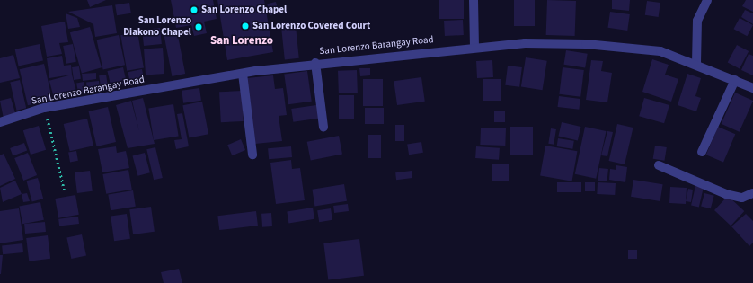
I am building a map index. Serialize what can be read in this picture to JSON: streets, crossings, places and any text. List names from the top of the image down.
{
  "streets": {
    "street": ["San Lorenzo Barangay Road"]
  },
  "districts": ["San Lorenzo"],
  "places": ["San Lorenzo Chapel", "San Lorenzo Covered Court", "San Lorenzo Diakono Chapel"]
}
